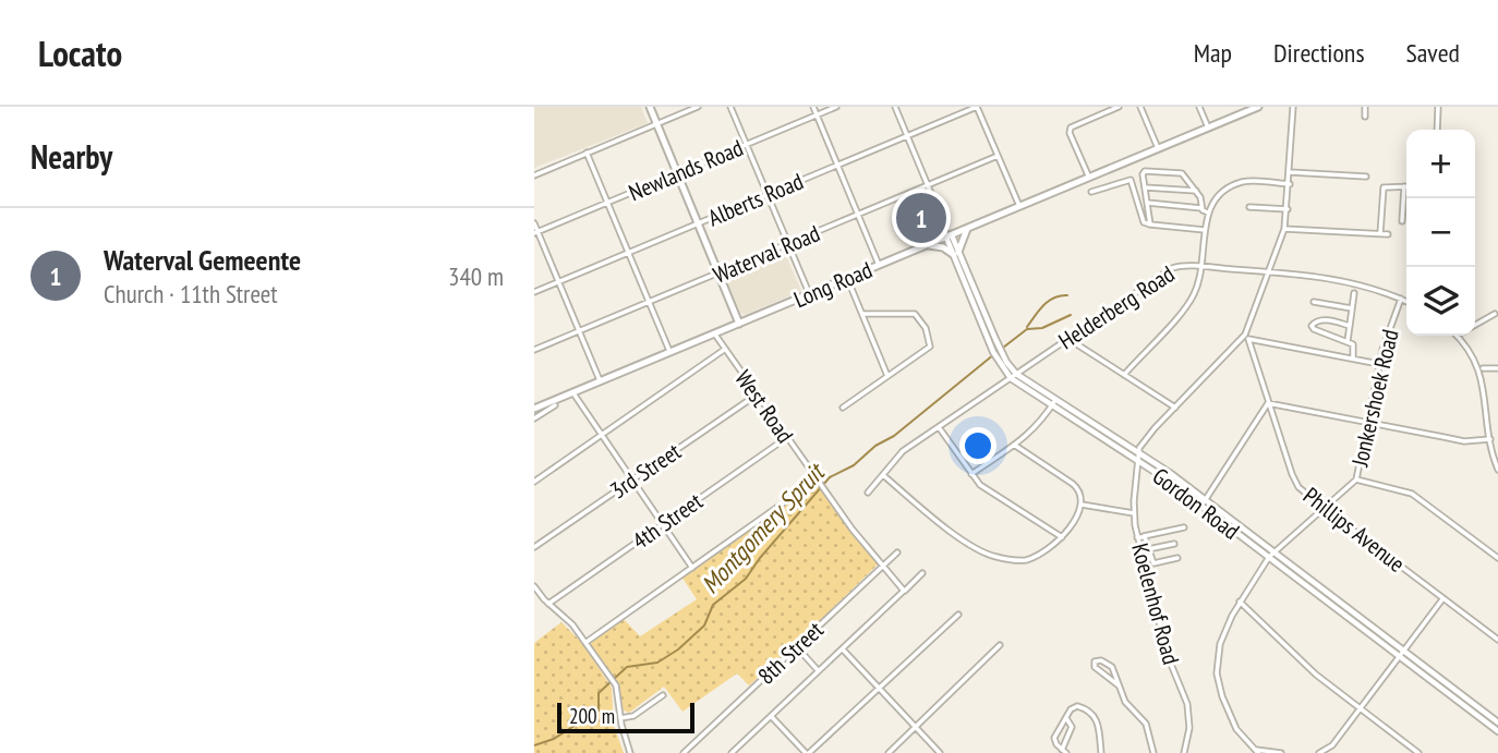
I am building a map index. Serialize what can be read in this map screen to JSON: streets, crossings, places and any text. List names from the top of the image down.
{
  "streets": {
    "main road": ["Long Road"],
    "street": [
      "Newlands Road",
      "Alberts Road",
      "Waterval Road",
      "Helderberg Road",
      "Jonkershoek Road",
      "West Road",
      "3rd Street",
      "Gordon Road",
      "4th Street",
      "Phillips Avenue",
      "Koelenhof Road",
      "8th Street"
    ]
  },
  "crossings": [
    ["Long Road", "West Road"],
    ["Long Road", "Gordon Road"],
    ["Helderberg Road", "Jonkershoek Road"],
    ["Helderberg Road", "Gordon Road"],
    ["Jonkershoek Road", "Gordon Road"],
    ["Jonkershoek Road", "Phillips Avenue"],
    ["West Road", "3rd Street"],
    ["West Road", "4th Street"],
    ["West Road", "8th Street"],
    ["Gordon Road", "Koelenhof Road"]
  ],
  "water": ["Montgomery Spruit"],
  "scale_bar": "200 m",
  "page": {
    "header": "Locato",
    "nav": ["Map", "Directions", "Saved"],
    "heading": "Nearby",
    "map_buttons": ["+", "−"],
    "pins": "1",
    "list": [
      {
        "mark": "1",
        "name": "Waterval Gemeente",
        "note": "Church · 11th Street",
        "value": "340 m"
      }
    ],
    "scale": "200 m"
  }
}
